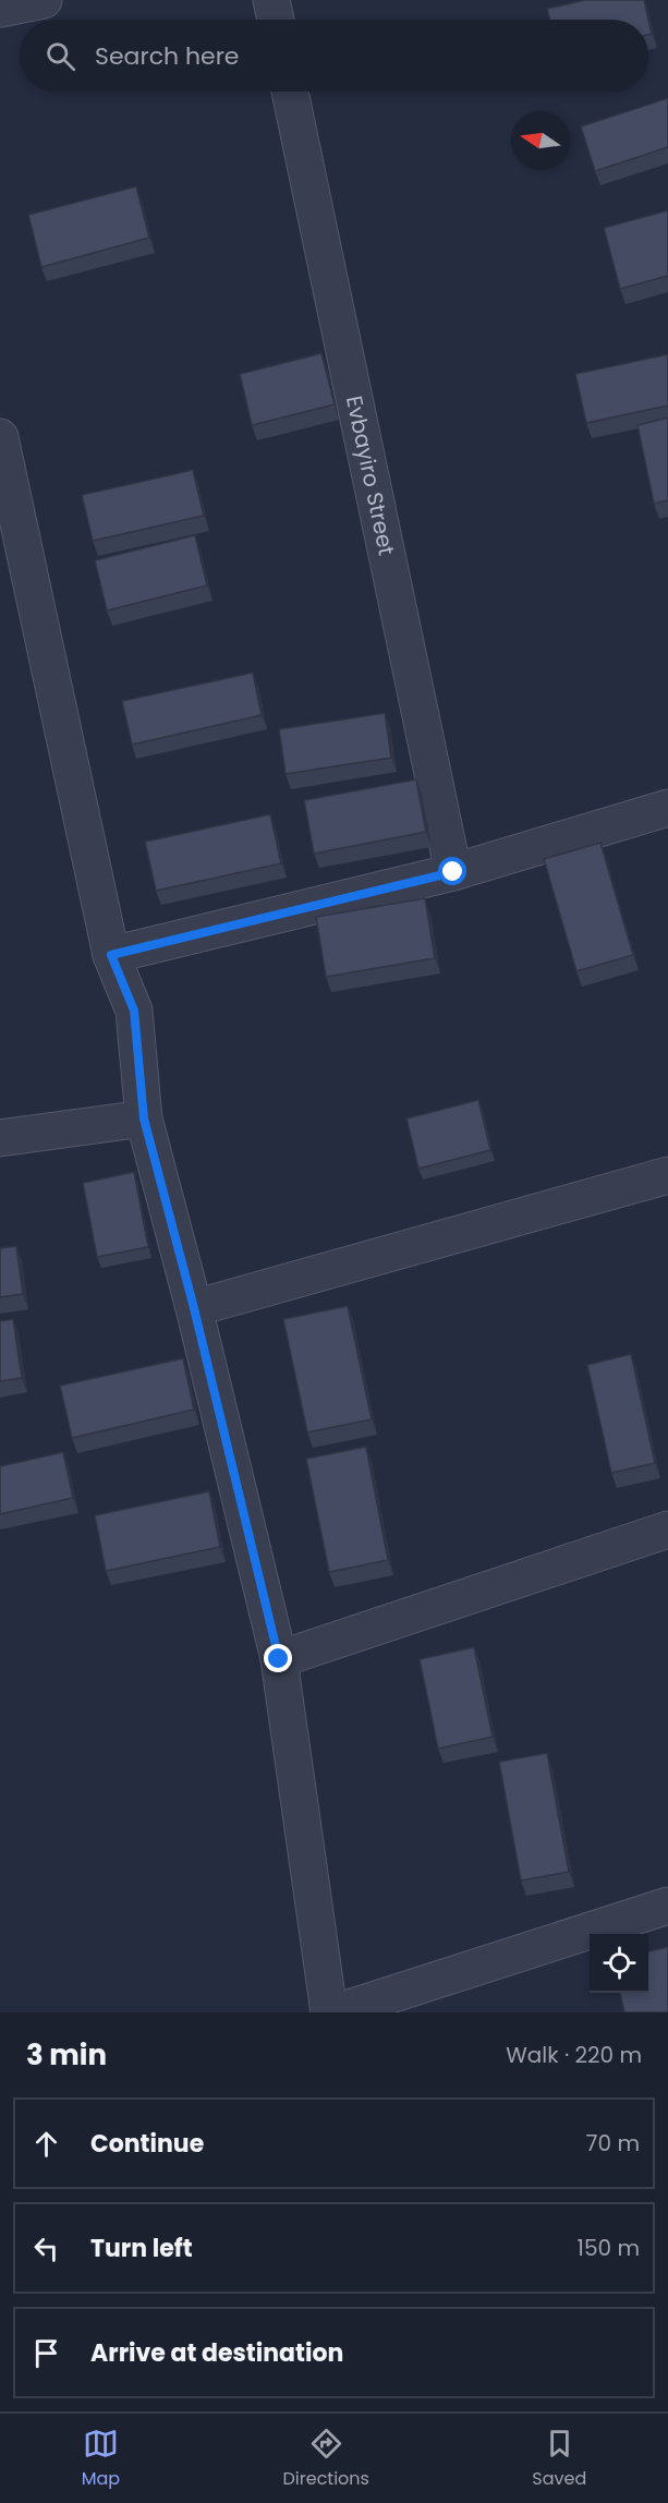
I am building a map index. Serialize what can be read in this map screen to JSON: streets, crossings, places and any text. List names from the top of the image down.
{
  "streets": {
    "street": ["Evbayiro Street"]
  },
  "north": "left",
  "page": {
    "search": "Search here",
    "heading": ["3 min", "Walk · 220 m"],
    "list": [
      ["Continue", "70 m"],
      ["Turn left", "150 m"],
      "Arrive at destination"
    ],
    "nav": ["Map", "Directions", "Saved"]
  }
}
